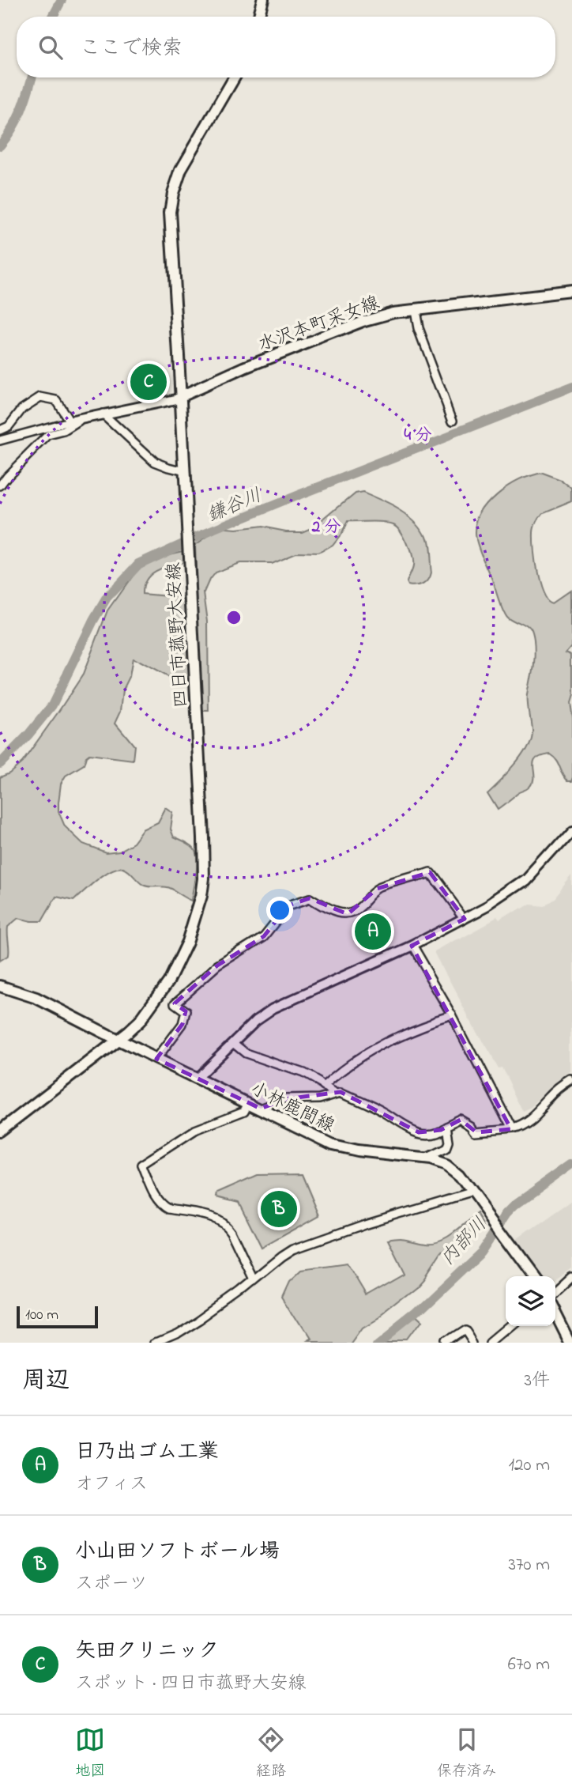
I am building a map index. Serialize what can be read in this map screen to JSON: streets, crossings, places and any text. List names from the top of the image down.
{
  "streets": {
    "main road": ["水沢本町采女線", "四日市菰野大安線", "小林鹿間線"]
  },
  "crossings": [
    ["水沢本町采女線", "四日市菰野大安線"],
    ["四日市菰野大安線", "小林鹿間線"]
  ],
  "water": ["鎌谷川", "内部川"],
  "scale_bar": "100 m",
  "page": {
    "search": "ここで検索",
    "pins": ["C", "A", "B"],
    "scale": "100 m",
    "heading": ["周辺", "3件"],
    "list": [
      {
        "mark": "A",
        "name": "日乃出ゴム工業",
        "note": "オフィス",
        "value": "120 m"
      },
      {
        "mark": "B",
        "name": "小山田ソフトボール場",
        "note": "スポーツ",
        "value": "370 m"
      },
      {
        "mark": "C",
        "name": "矢田クリニック",
        "note": "スポット · 四日市菰野大安線",
        "value": "670 m"
      }
    ],
    "nav": ["地図", "経路", "保存済み"]
  },
  "rings": ["4 分", "2 分"]
}
